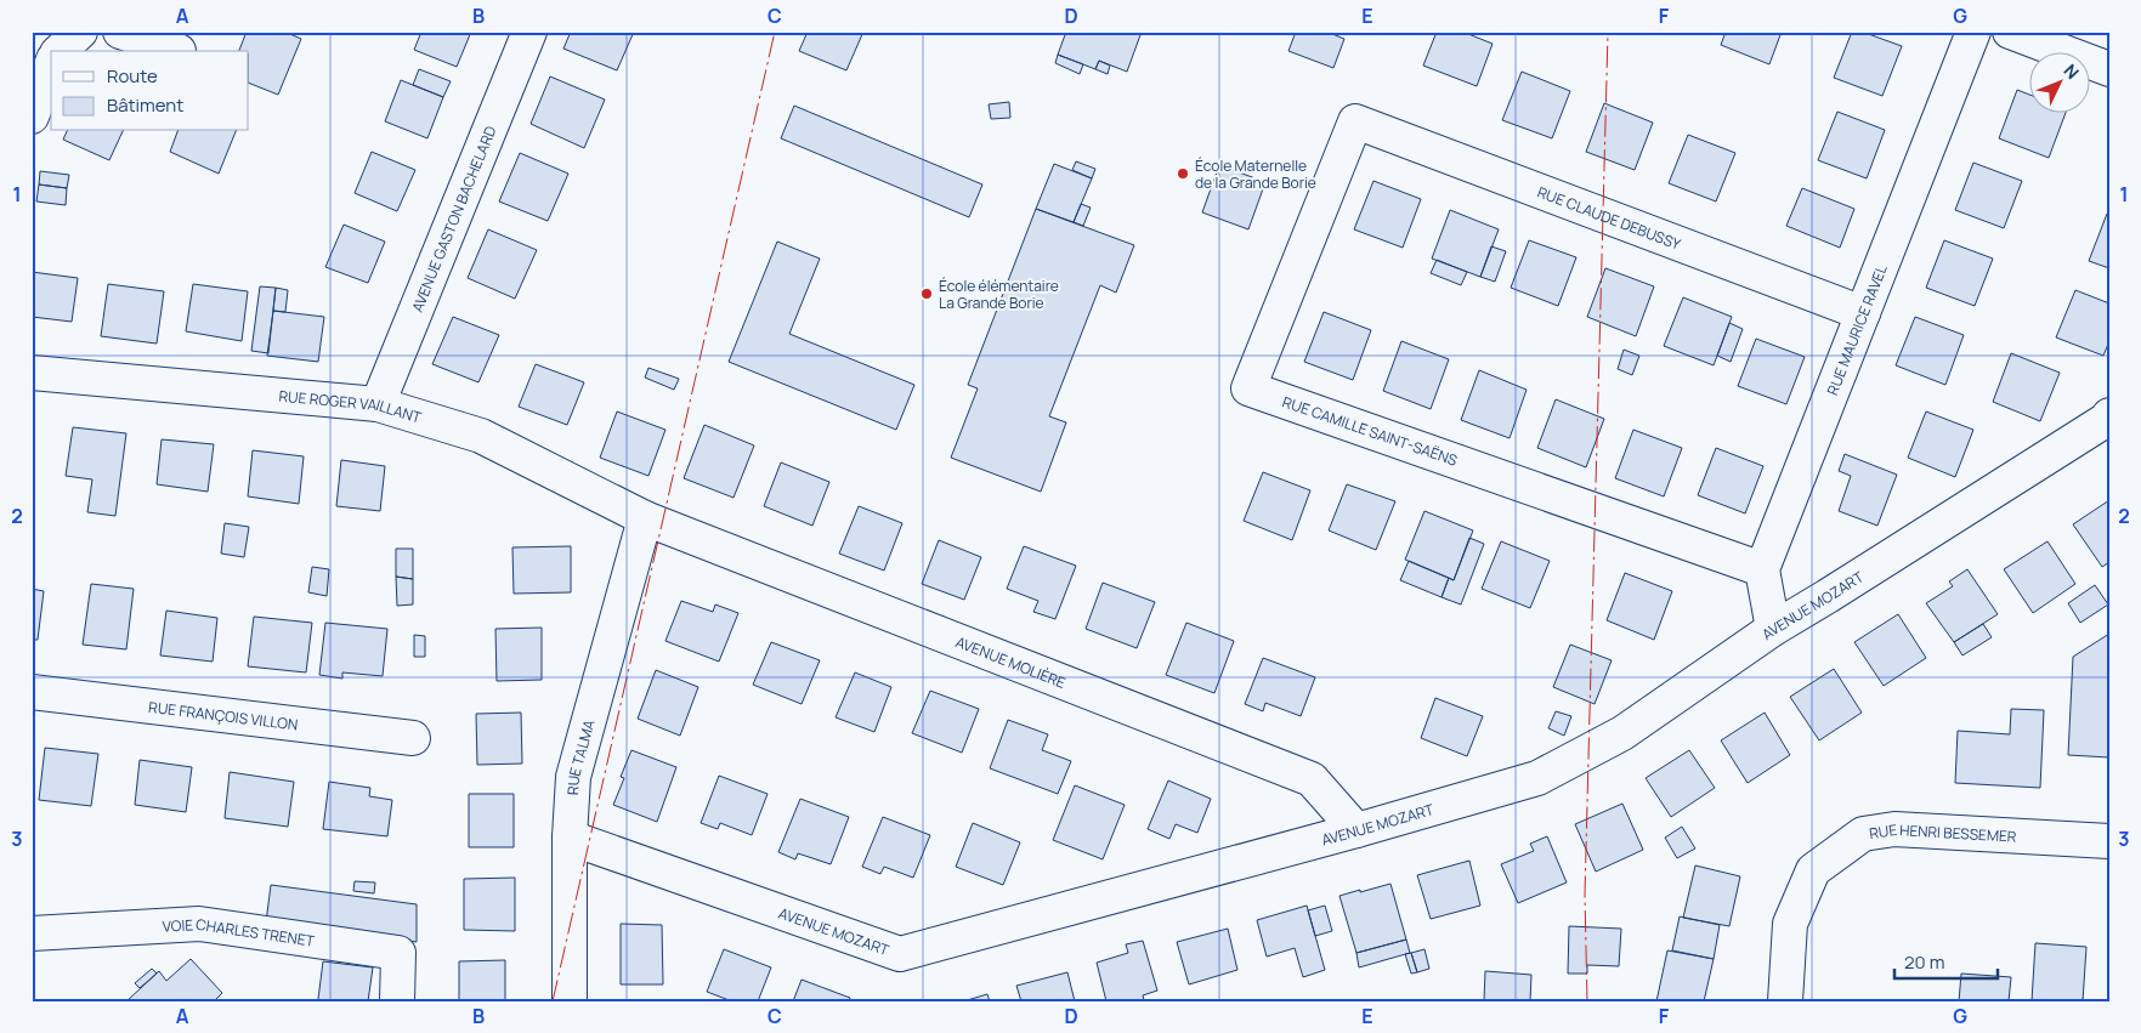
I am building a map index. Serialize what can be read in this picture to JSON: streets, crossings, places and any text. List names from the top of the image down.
{
  "streets": {
    "street": [
      "RUE CLAUDE DEBUSSY",
      "AVENUE GASTON BACHELARD",
      "RUE MAURICE RAVEL",
      "RUE ROGER VAILLANT",
      "RUE CAMILLE SAINT-SAËNS",
      "AVENUE MOZART",
      "AVENUE MOLIÈRE",
      "RUE FRANÇOIS VILLON",
      "RUE TALMA",
      "RUE HENRI BESSEMER",
      "VOIE CHARLES TRENET"
    ]
  },
  "crossings": [
    ["RUE CLAUDE DEBUSSY", "RUE MAURICE RAVEL"],
    ["RUE CLAUDE DEBUSSY", "RUE CAMILLE SAINT-SAËNS"],
    ["AVENUE GASTON BACHELARD", "RUE ROGER VAILLANT"],
    ["RUE MAURICE RAVEL", "RUE CAMILLE SAINT-SAËNS"],
    ["RUE ROGER VAILLANT", "AVENUE MOLIÈRE"],
    ["RUE ROGER VAILLANT", "RUE TALMA"],
    ["AVENUE MOZART", "AVENUE MOLIÈRE"],
    ["AVENUE MOZART", "RUE TALMA"],
    ["AVENUE MOLIÈRE", "RUE TALMA"]
  ],
  "places": ["École Maternelle de la Grande Borie", "École élémentaire La Grande Borie"],
  "legend": ["Route", "Bâtiment"],
  "scale_bar": "20 m",
  "north": "top right",
  "grid": {
    "columns": [
      "A",
      "B",
      "C",
      "D",
      "E",
      "F",
      "G"
    ],
    "rows": ["1", "2", "3"]
  }
}
